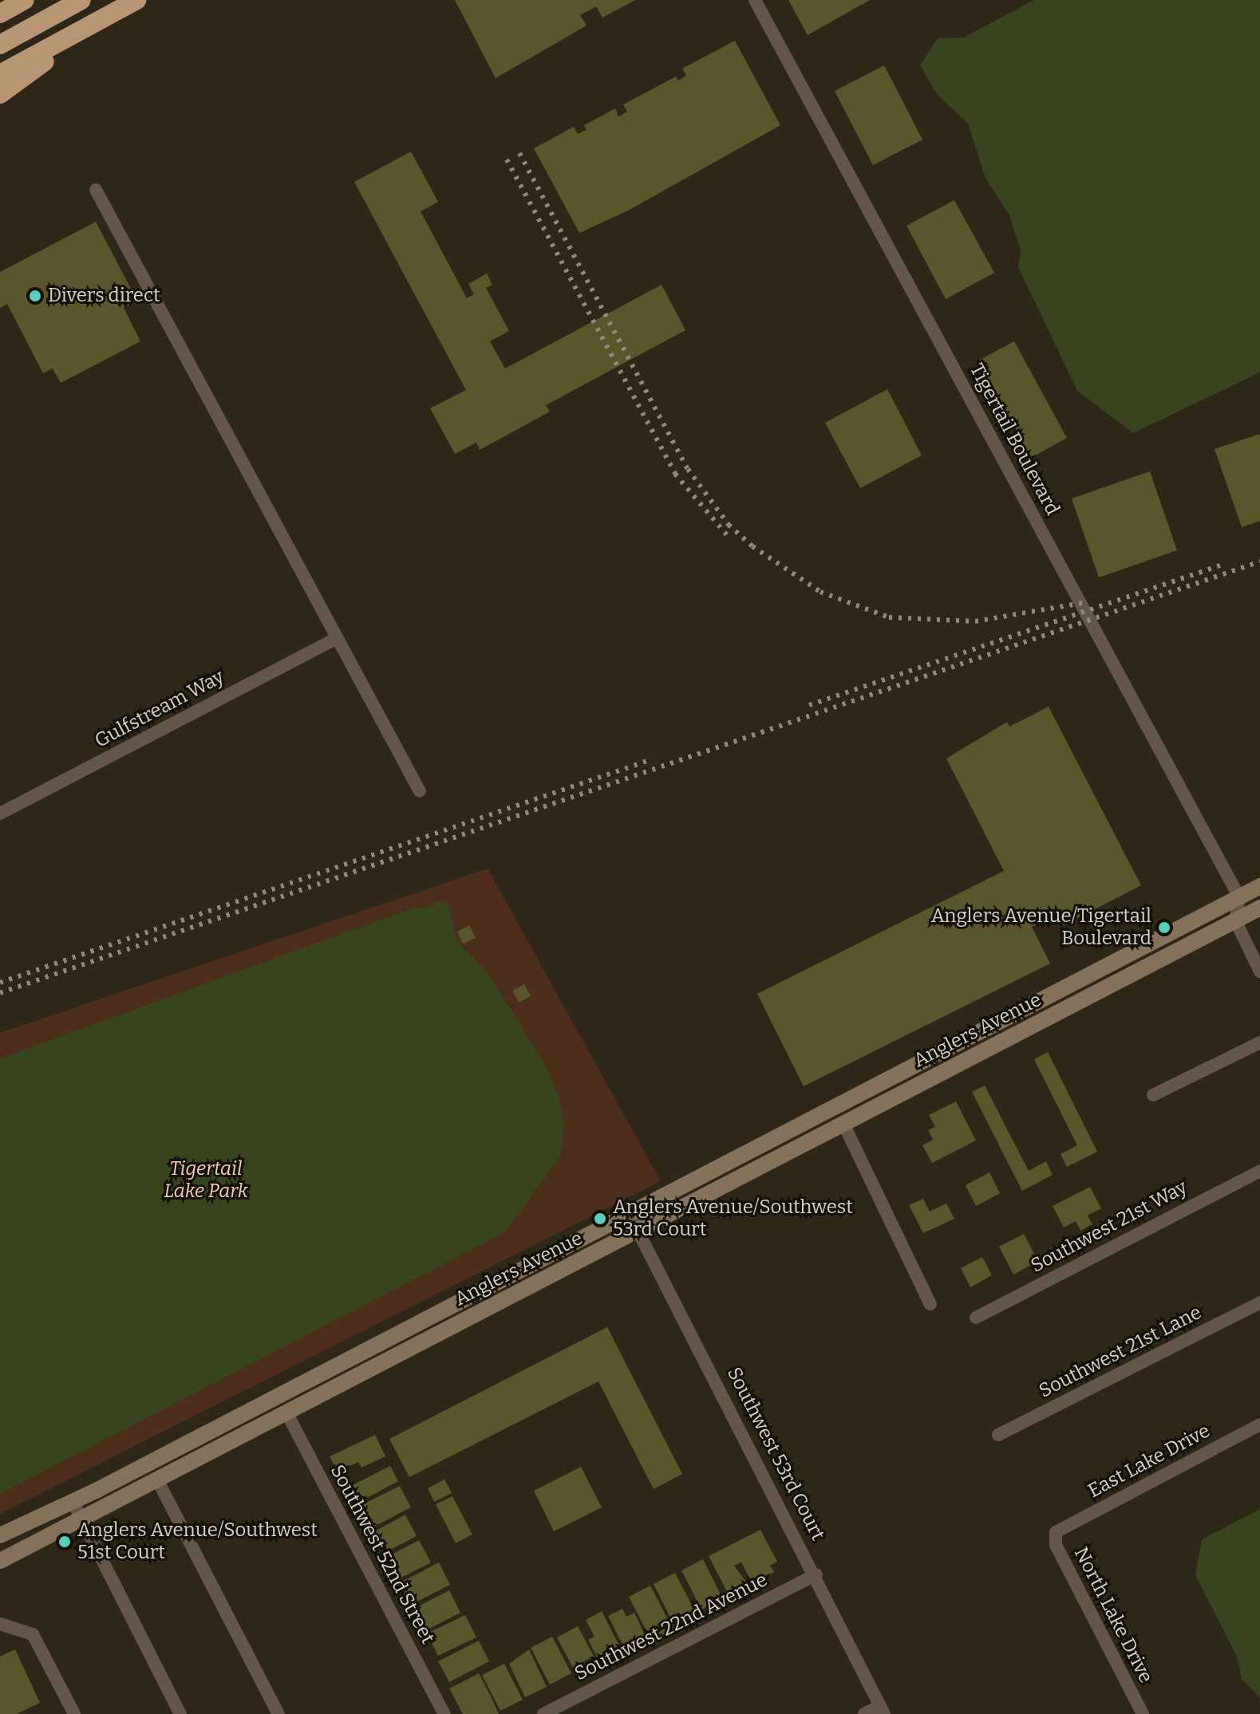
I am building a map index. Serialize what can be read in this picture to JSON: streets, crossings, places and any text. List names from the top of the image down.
{
  "streets": {
    "street": [
      "Tigertail Boulevard",
      "Gulfstream Way",
      "Anglers Avenue",
      "Southwest 21st Way",
      "Southwest 21st Lane",
      "Southwest 53rd Court",
      "East Lake Drive",
      "Southwest 52nd Street",
      "North Lake Drive",
      "Southwest 22nd Avenue"
    ]
  },
  "crossings": [
    ["Tigertail Boulevard", "Anglers Avenue"],
    ["Anglers Avenue", "Southwest 53rd Court"],
    ["Anglers Avenue", "Southwest 52nd Street"],
    ["Southwest 53rd Court", "Southwest 22nd Avenue"],
    ["East Lake Drive", "North Lake Drive"]
  ],
  "parks": ["Tigertail Lake Park"],
  "places": [
    "Divers direct",
    "Anglers Avenue/Tigertail Boulevard",
    "Anglers Avenue/Southwest 53rd Court",
    "Anglers Avenue/Southwest 51st Court"
  ]
}
